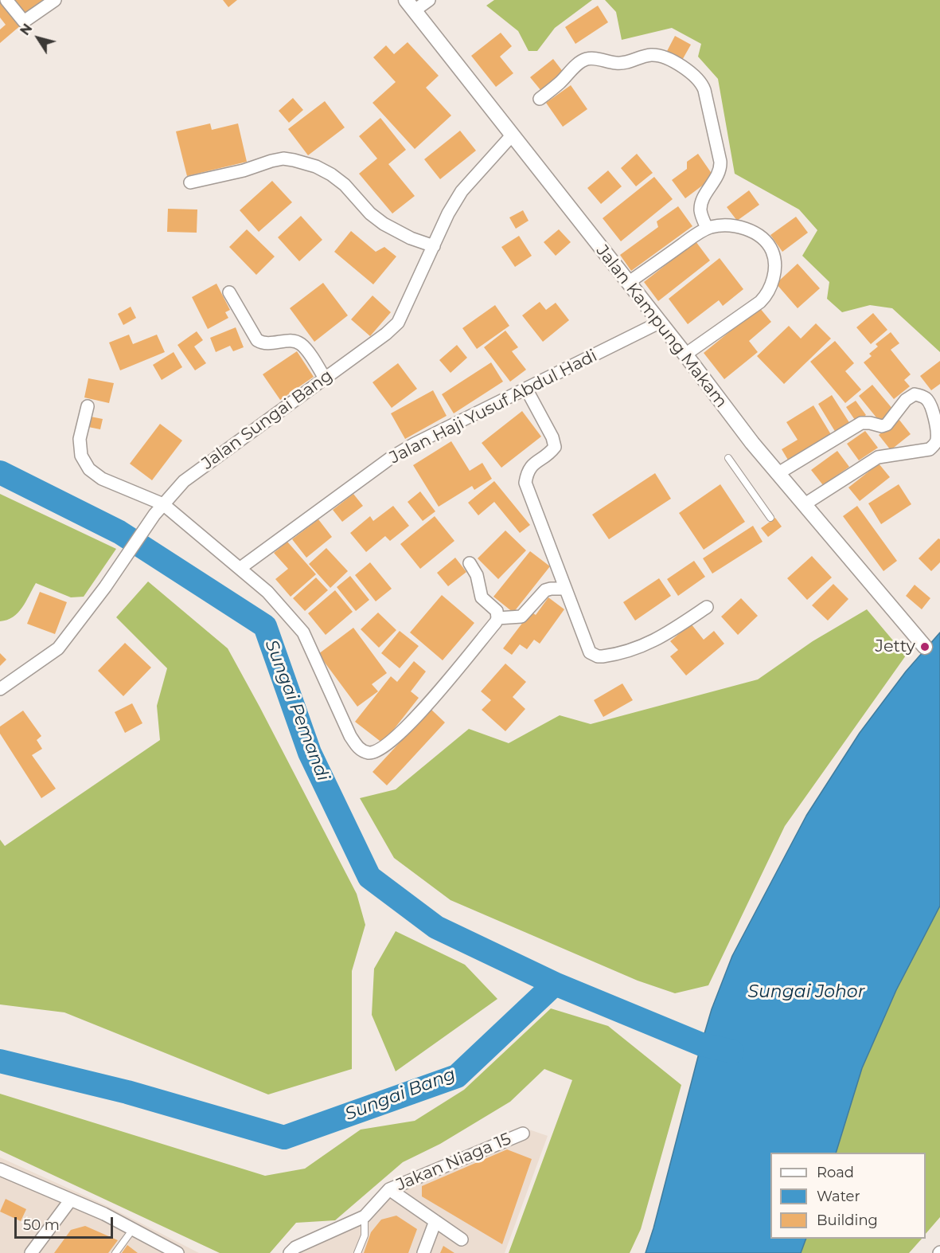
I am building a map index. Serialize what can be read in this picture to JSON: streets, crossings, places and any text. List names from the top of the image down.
{
  "streets": {
    "street": [
      "Jalan Kampung Makam",
      "Jalan Haji Yusuf Abdul Hadi",
      "Jalan Sungai Bang",
      "Jakan Niaga 15"
    ]
  },
  "crossings": [
    ["Jalan Kampung Makam", "Jalan Haji Yusuf Abdul Hadi"],
    ["Jalan Kampung Makam", "Jalan Sungai Bang"]
  ],
  "water": ["Sungai Pemandi", "Sungai Johor", "Sungai Bang"],
  "places": ["Jetty"],
  "legend": ["Road", "Water", "Building"],
  "scale_bar": "50 m",
  "north": "top left"
}
